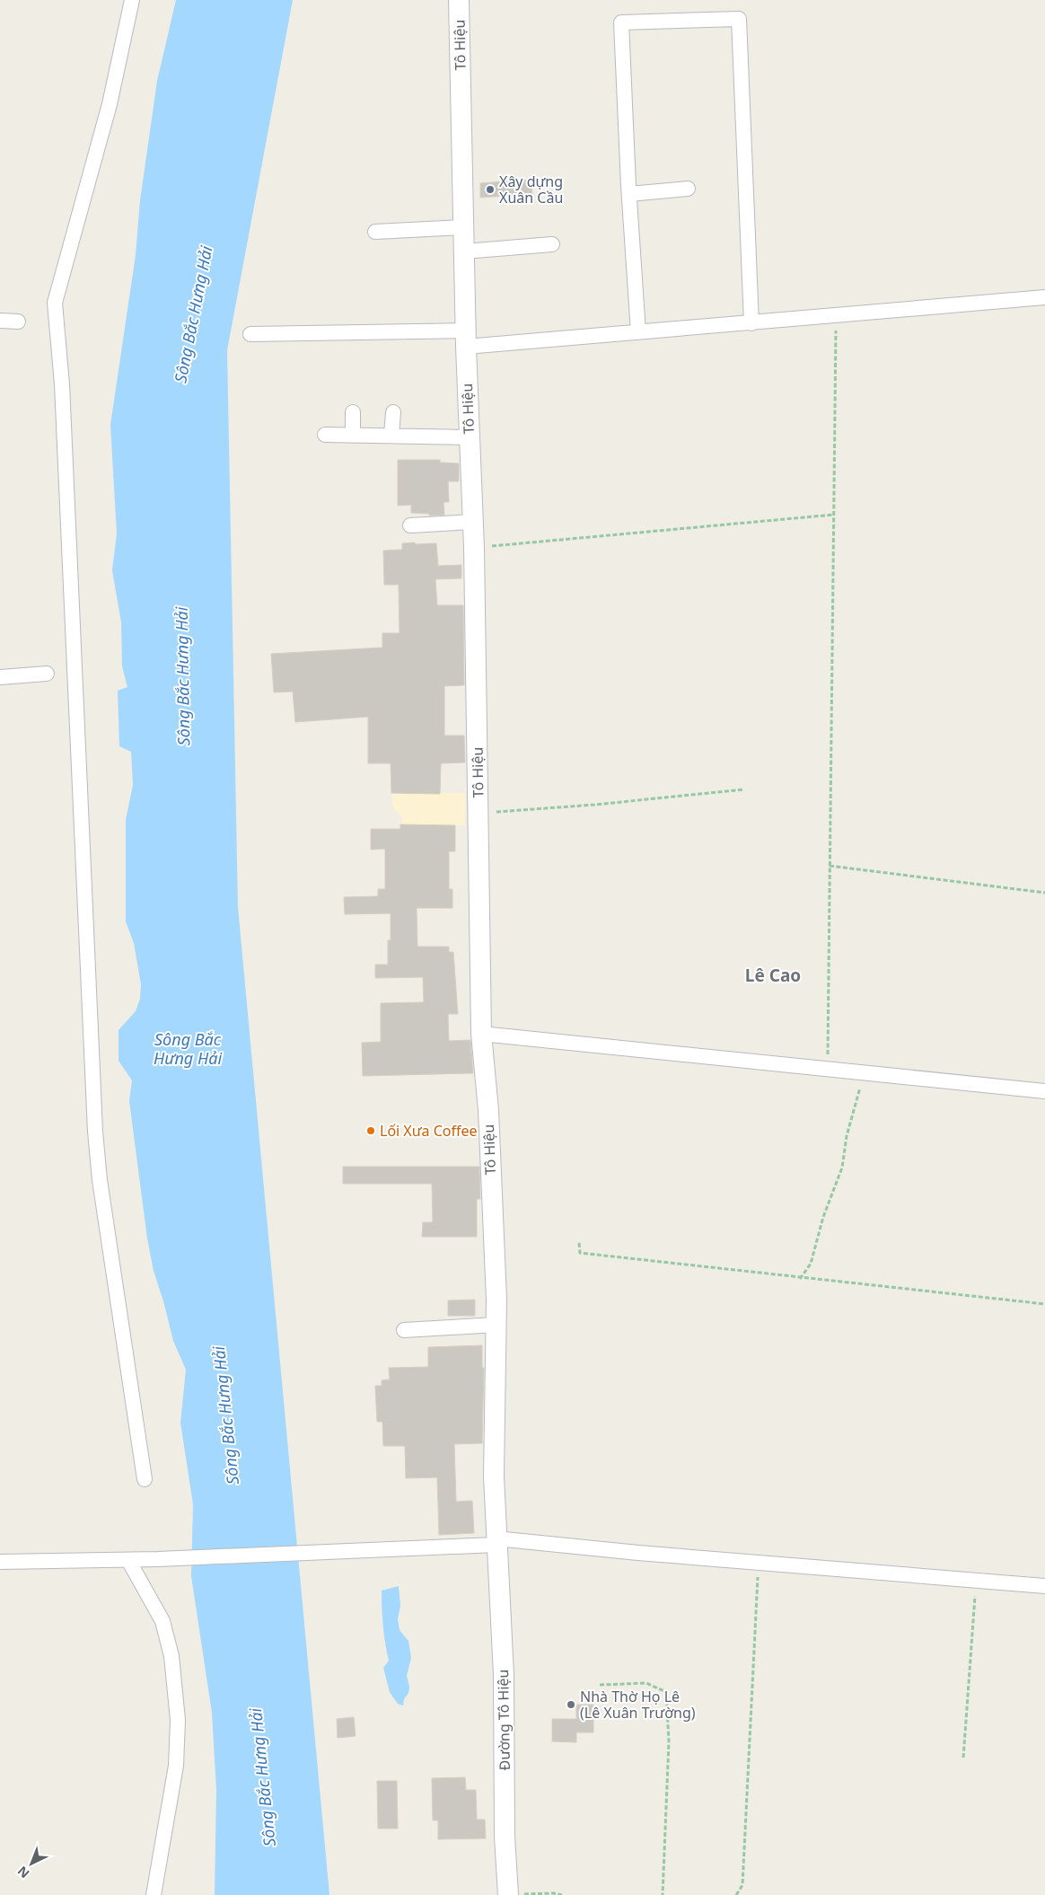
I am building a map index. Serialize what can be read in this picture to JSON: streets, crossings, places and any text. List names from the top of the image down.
{
  "streets": {
    "main road": ["Tô Hiệu", "Đường Tô Hiệu"]
  },
  "crossings": [
    ["Tô Hiệu", "Đường Tô Hiệu"]
  ],
  "districts": ["Lê Cao"],
  "water": ["Sông Bắc Hưng Hải"],
  "places": ["Xây dựng Xuân Cầu", "Lối Xưa Coffee", "Nhà Thờ Họ Lê (Lê Xuân Trường)"],
  "north": "bottom left"
}
